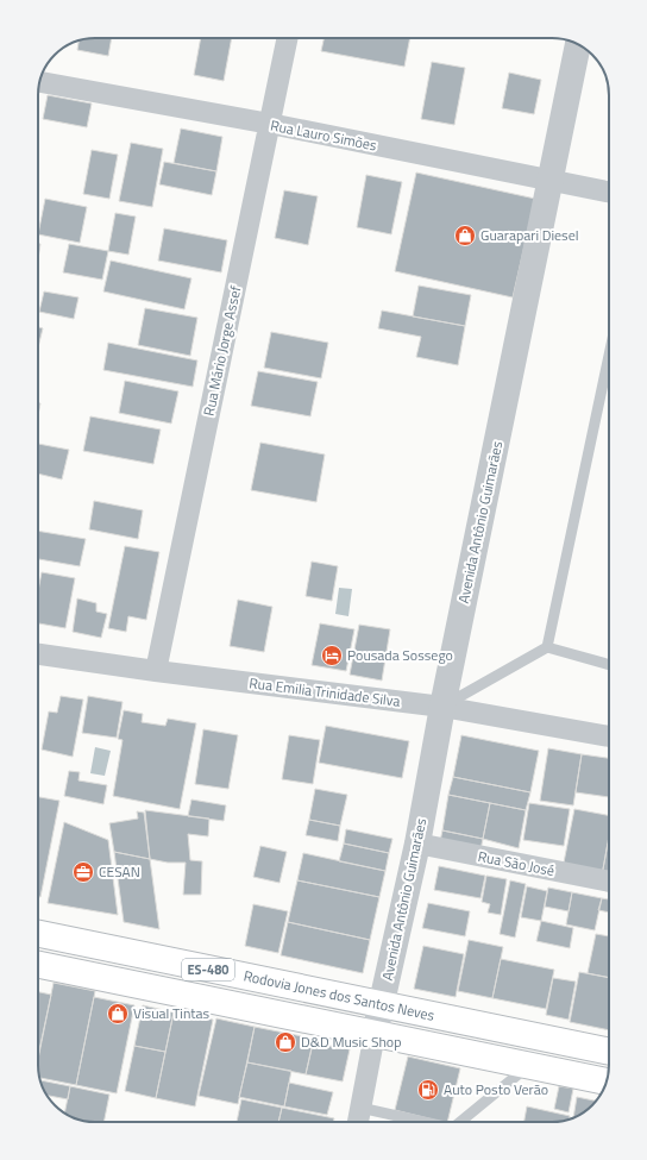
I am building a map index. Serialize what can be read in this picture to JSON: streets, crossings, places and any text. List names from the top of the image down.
{
  "streets": {
    "main road": ["ES-480", "Rodovia Jones dos Santos Neves"],
    "street": [
      "Rua Lauro Simões",
      "Rua Mário Jorge Assef",
      "Avenida Antônio Guimarães",
      "Rua Emilia Trinidade Silva",
      "Rua São José"
    ]
  },
  "crossings": [
    ["Rua Lauro Simões", "Rua Mário Jorge Assef"],
    ["Rua Lauro Simões", "Avenida Antônio Guimarães"],
    ["Rua Mário Jorge Assef", "Rua Emilia Trinidade Silva"],
    ["Avenida Antônio Guimarães", "Rua Emilia Trinidade Silva"],
    ["Avenida Antônio Guimarães", "Rua São José"],
    ["Avenida Antônio Guimarães", "Rodovia Jones dos Santos Neves"]
  ],
  "places": {
    "shop": ["Guarapari Diesel", "Visual Tintas", "D&D Music Shop"],
    "hotel": ["Pousada Sossego"],
    "office": ["CESAN"],
    "fuel station": ["Auto Posto Verão"]
  }
}
